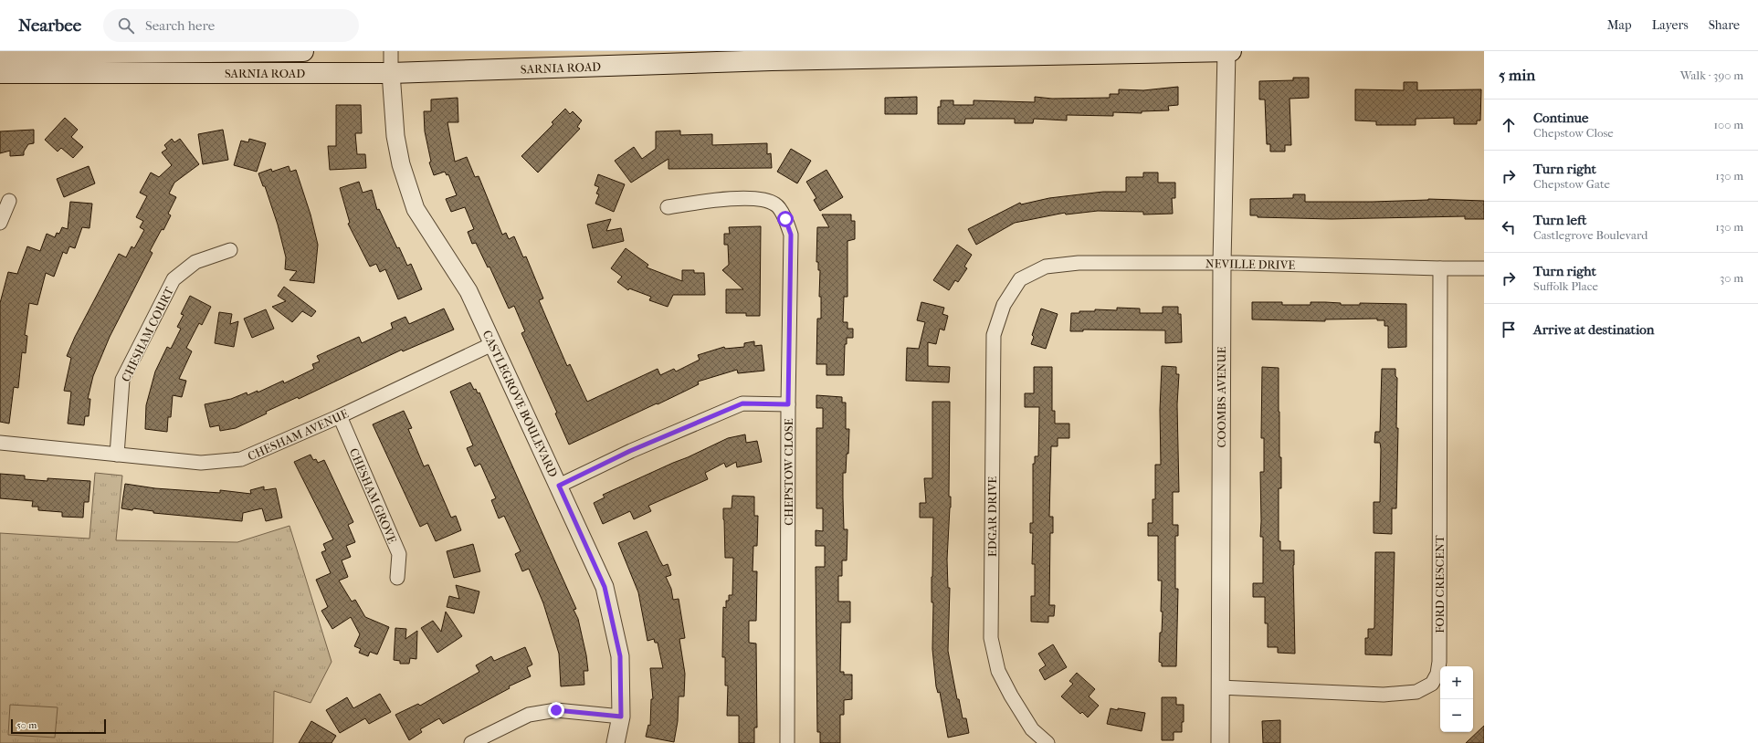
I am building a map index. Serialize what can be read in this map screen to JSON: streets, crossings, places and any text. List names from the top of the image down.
{
  "streets": {
    "main road": ["SARNIA ROAD"],
    "street": [
      "NEVILLE DRIVE",
      "CHESHAM COURT",
      "COOMBS AVENUE",
      "CASTLEGROVE BOULEVARD",
      "CHESHAM AVENUE",
      "CHEPSTOW CLOSE",
      "CHESHAM GROVE",
      "EDGAR DRIVE",
      "FORD CRESCENT"
    ]
  },
  "crossings": [
    ["SARNIA ROAD", "COOMBS AVENUE"],
    ["SARNIA ROAD", "CASTLEGROVE BOULEVARD"],
    ["NEVILLE DRIVE", "COOMBS AVENUE"],
    ["NEVILLE DRIVE", "EDGAR DRIVE"],
    ["NEVILLE DRIVE", "FORD CRESCENT"],
    ["CHESHAM COURT", "CHESHAM AVENUE"],
    ["COOMBS AVENUE", "FORD CRESCENT"],
    ["CASTLEGROVE BOULEVARD", "CHESHAM AVENUE"],
    ["CHESHAM AVENUE", "CHESHAM GROVE"]
  ],
  "scale_bar": "50 m",
  "page": {
    "header": "Nearbee",
    "search": "Search here",
    "nav": ["Map", "Layers", "Share"],
    "heading": ["5 min", "Walk · 390 m"],
    "list": [
      ["Continue", "Chepstow Close", "100 m"],
      ["Turn right", "Chepstow Gate", "130 m"],
      ["Turn left", "Castlegrove Boulevard", "130 m"],
      ["Turn right", "Suffolk Place", "30 m"],
      "Arrive at destination"
    ],
    "map_buttons": ["+", "−"],
    "scale": "50 m"
  }
}
